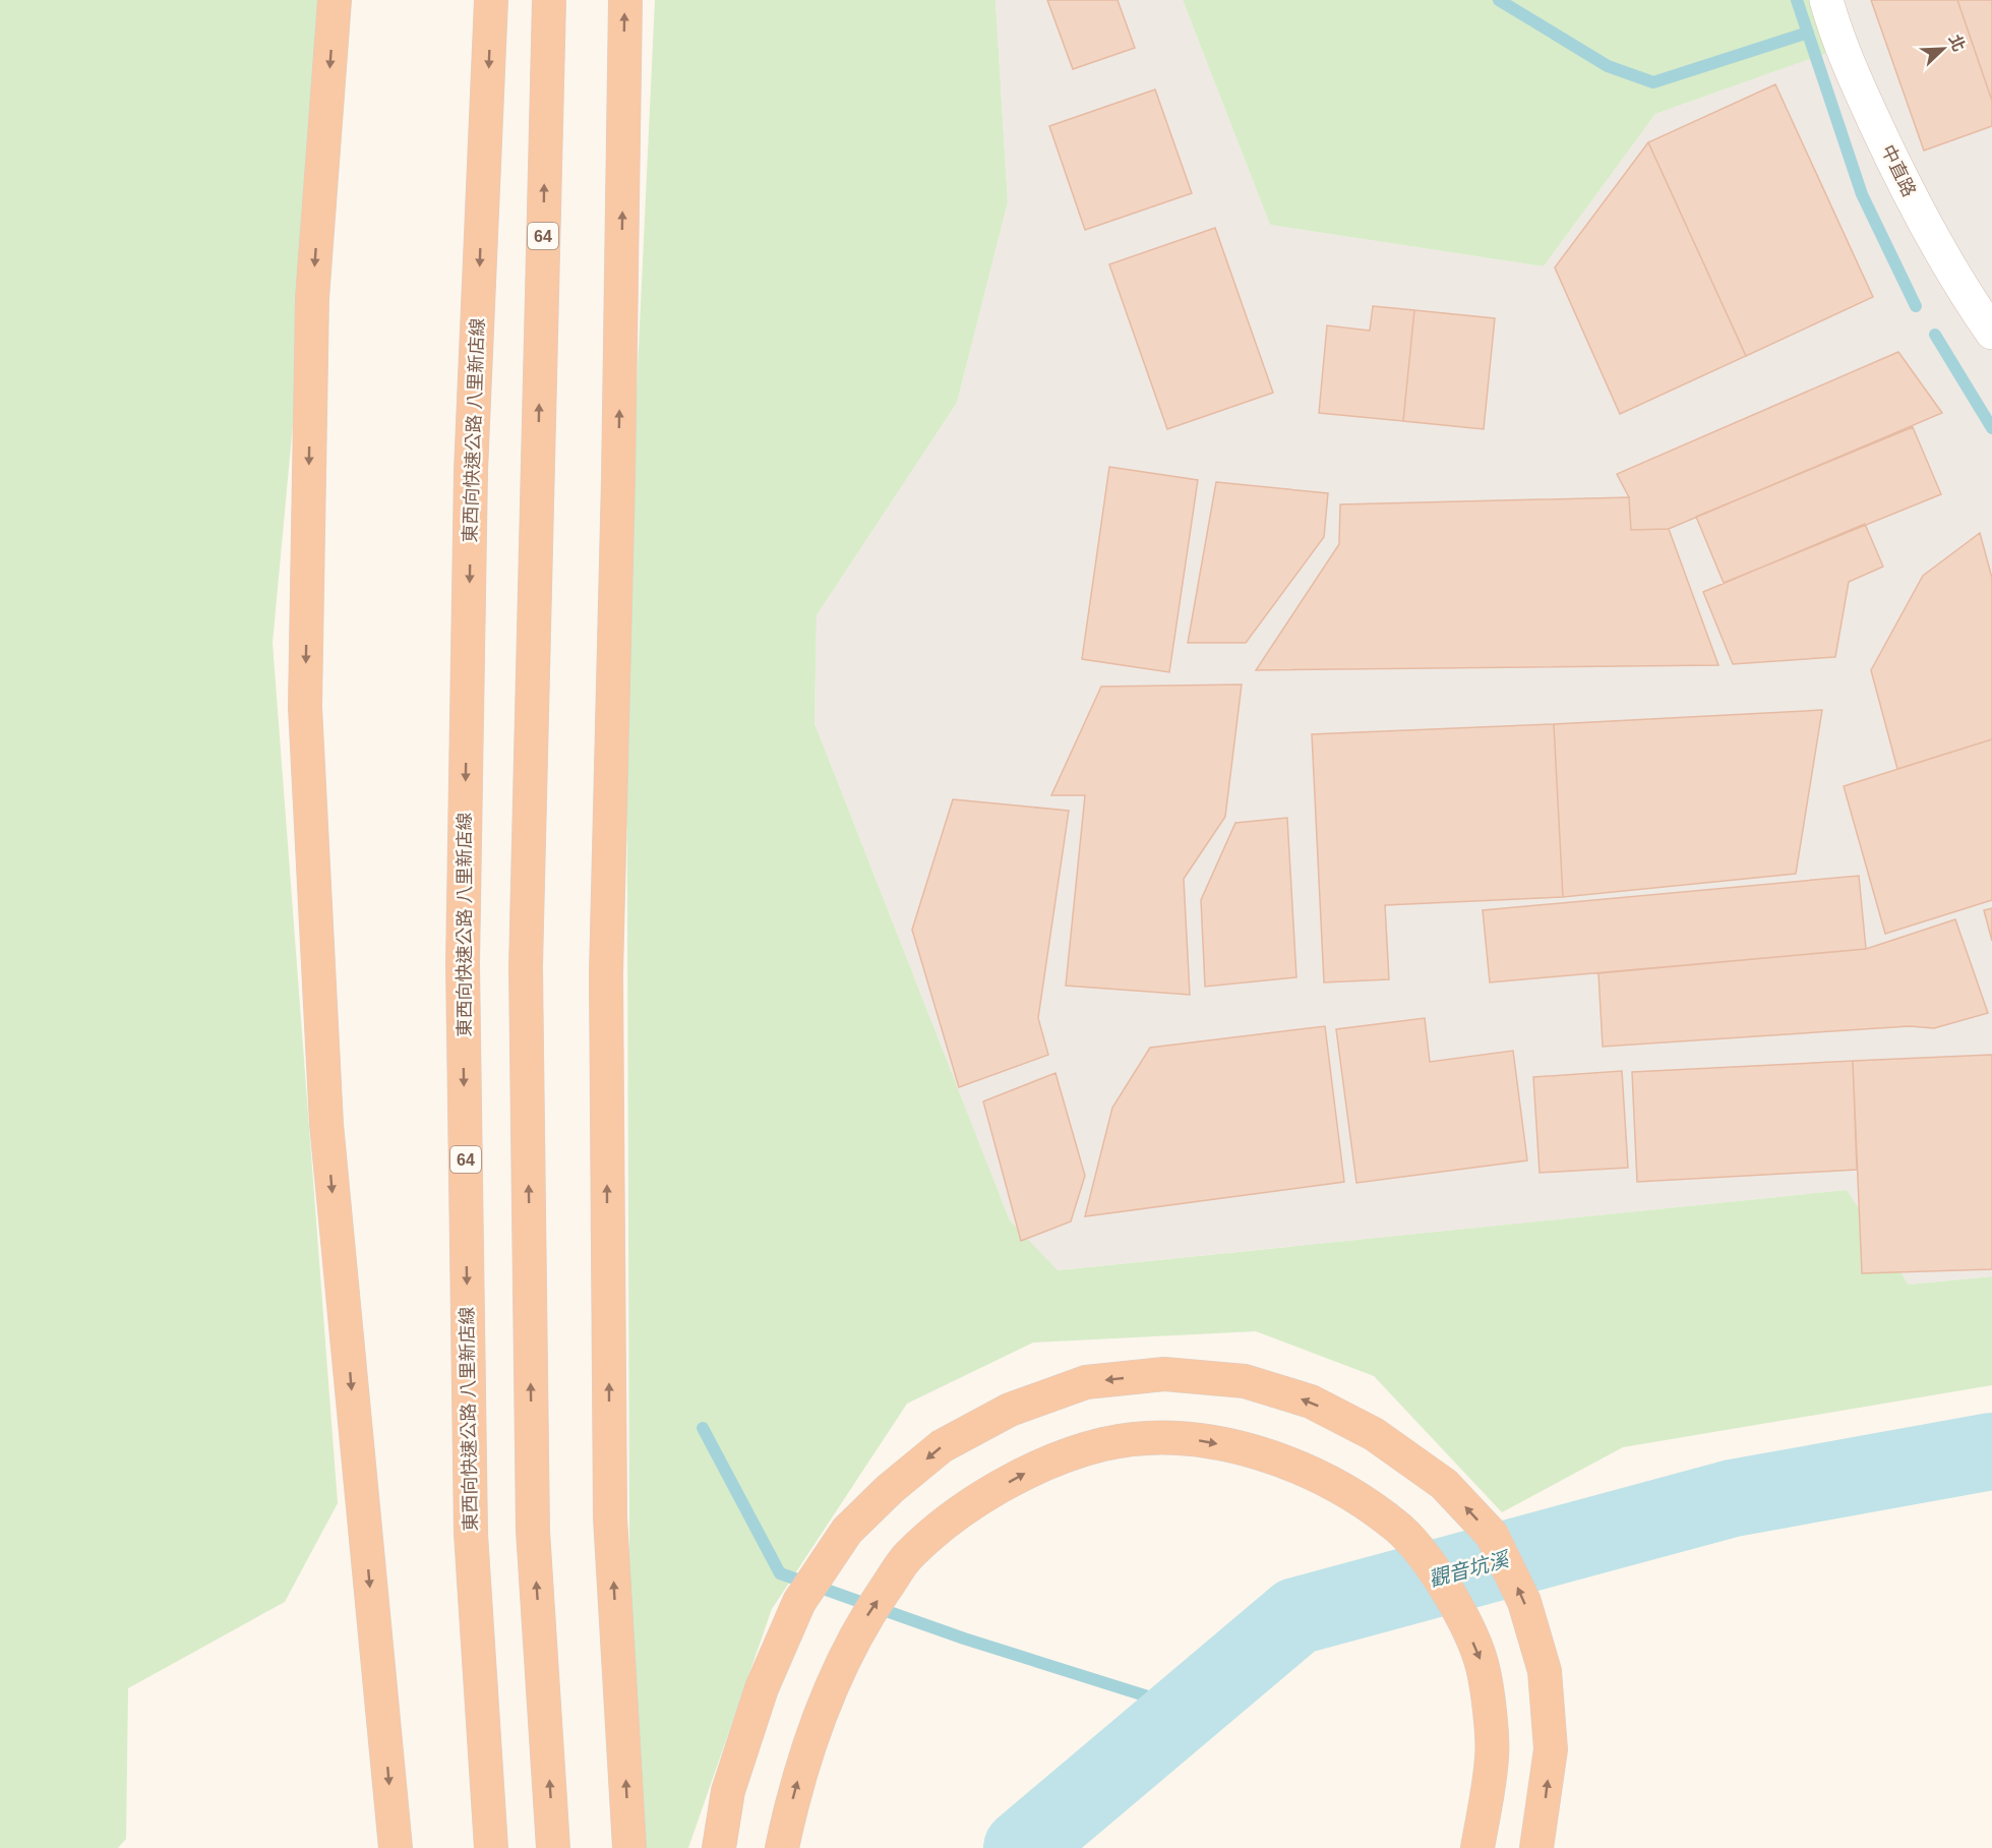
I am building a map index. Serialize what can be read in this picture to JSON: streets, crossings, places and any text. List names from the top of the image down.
{
  "streets": {
    "highway": ["64", "東西向快速公路 八里新店線"],
    "street": ["中直路"]
  },
  "water": ["觀音坑溪"],
  "north": "top right"
}
